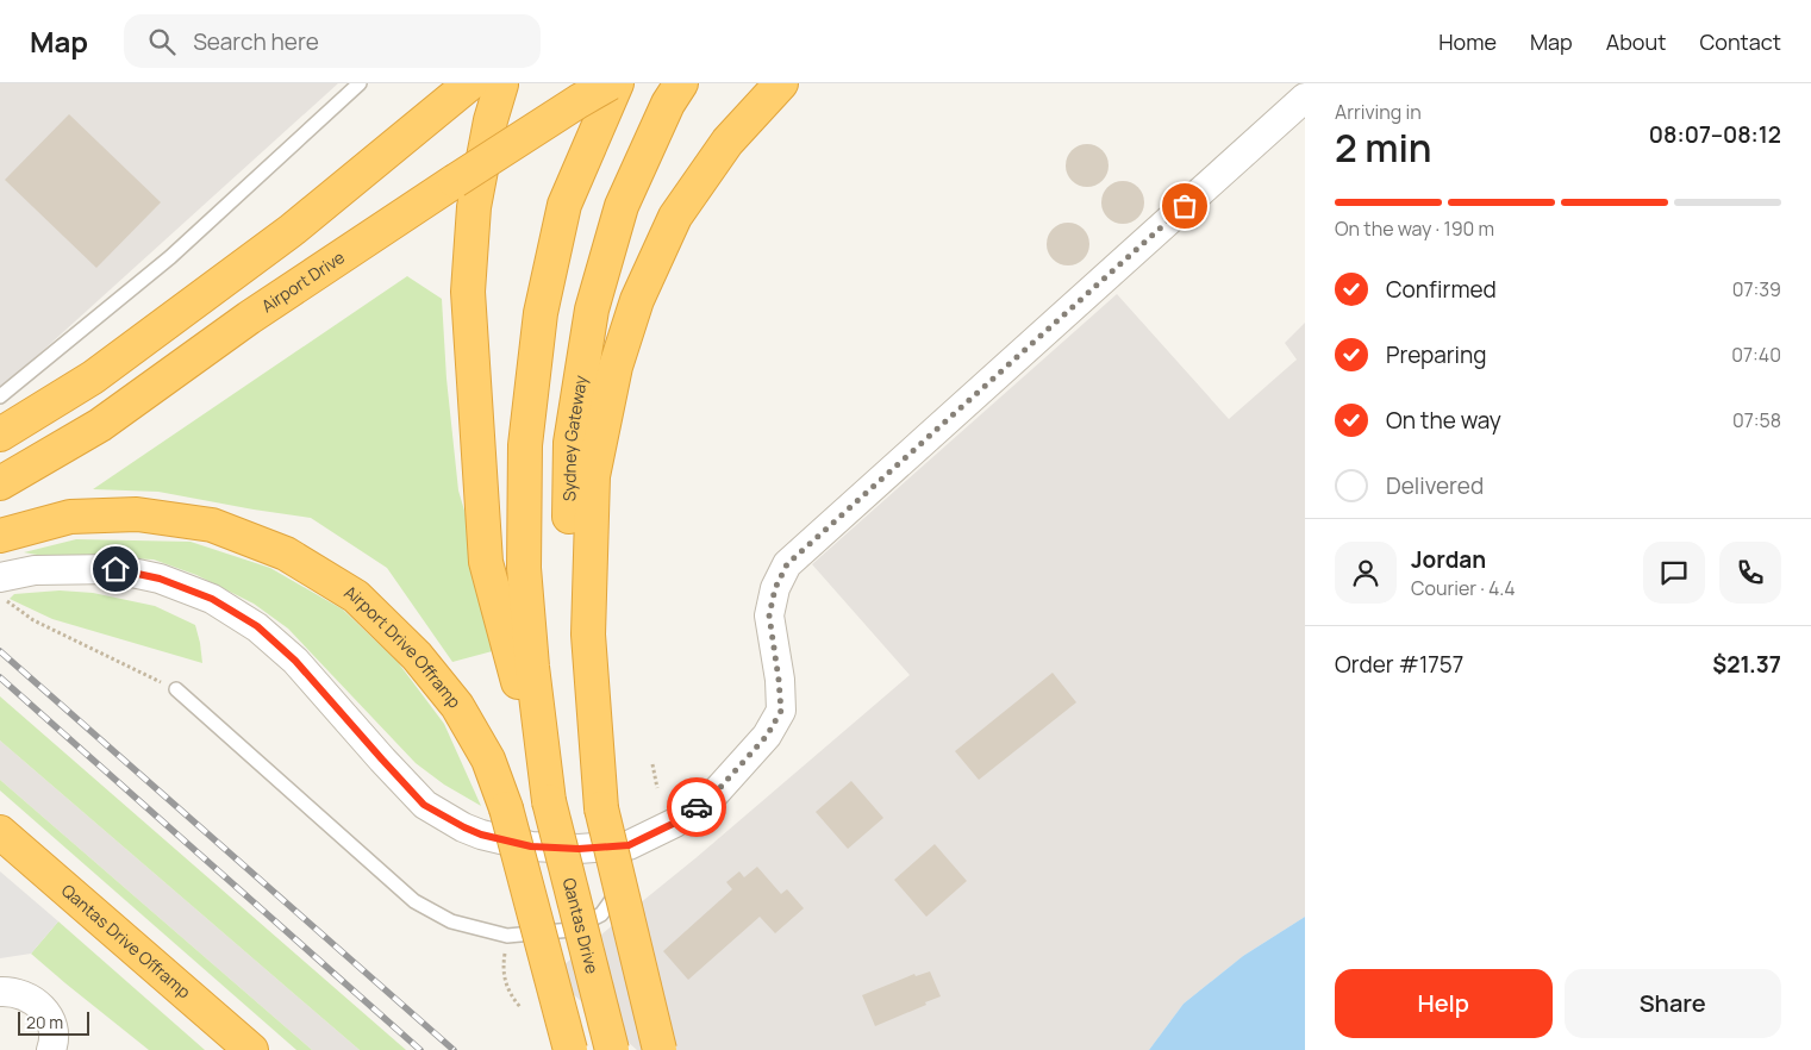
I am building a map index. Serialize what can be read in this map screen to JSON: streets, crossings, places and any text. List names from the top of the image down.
{
  "streets": {
    "highway": [
      "Airport Drive",
      "Sydney Gateway",
      "Airport Drive Offramp",
      "Qantas Drive",
      "Qantas Drive Offramp"
    ]
  },
  "scale_bar": "20 m",
  "page": {
    "header": "Map",
    "search": "Search here",
    "nav": [
      "Home",
      "Map",
      "About",
      "Contact"
    ],
    "heading": ["2 min", "Arriving in", "08:07–08:12"],
    "panel": [
      "Jordan",
      "Courier · 4.4",
      "Order #1757",
      "$21.37"
    ],
    "bar": "On the way · 190 m",
    "list": [
      ["Confirmed", "07:39"],
      ["Preparing", "07:40"],
      ["On the way", "07:58"],
      "Delivered"
    ],
    "buttons": ["Help", "Share"],
    "scale": "20 m"
  }
}
